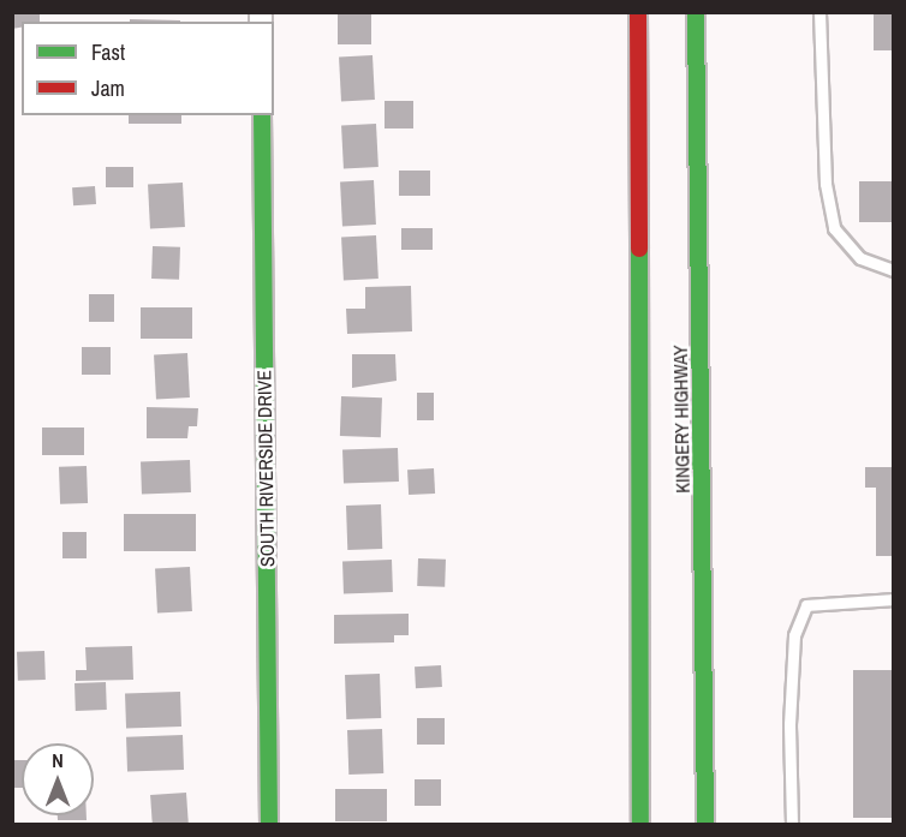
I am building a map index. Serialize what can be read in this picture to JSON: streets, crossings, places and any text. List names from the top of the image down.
{
  "streets": {
    "main road": ["KINGERY HIGHWAY", "SOUTH RIVERSIDE DRIVE"]
  },
  "legend": ["Fast", "Jam"],
  "north": "top"
}
